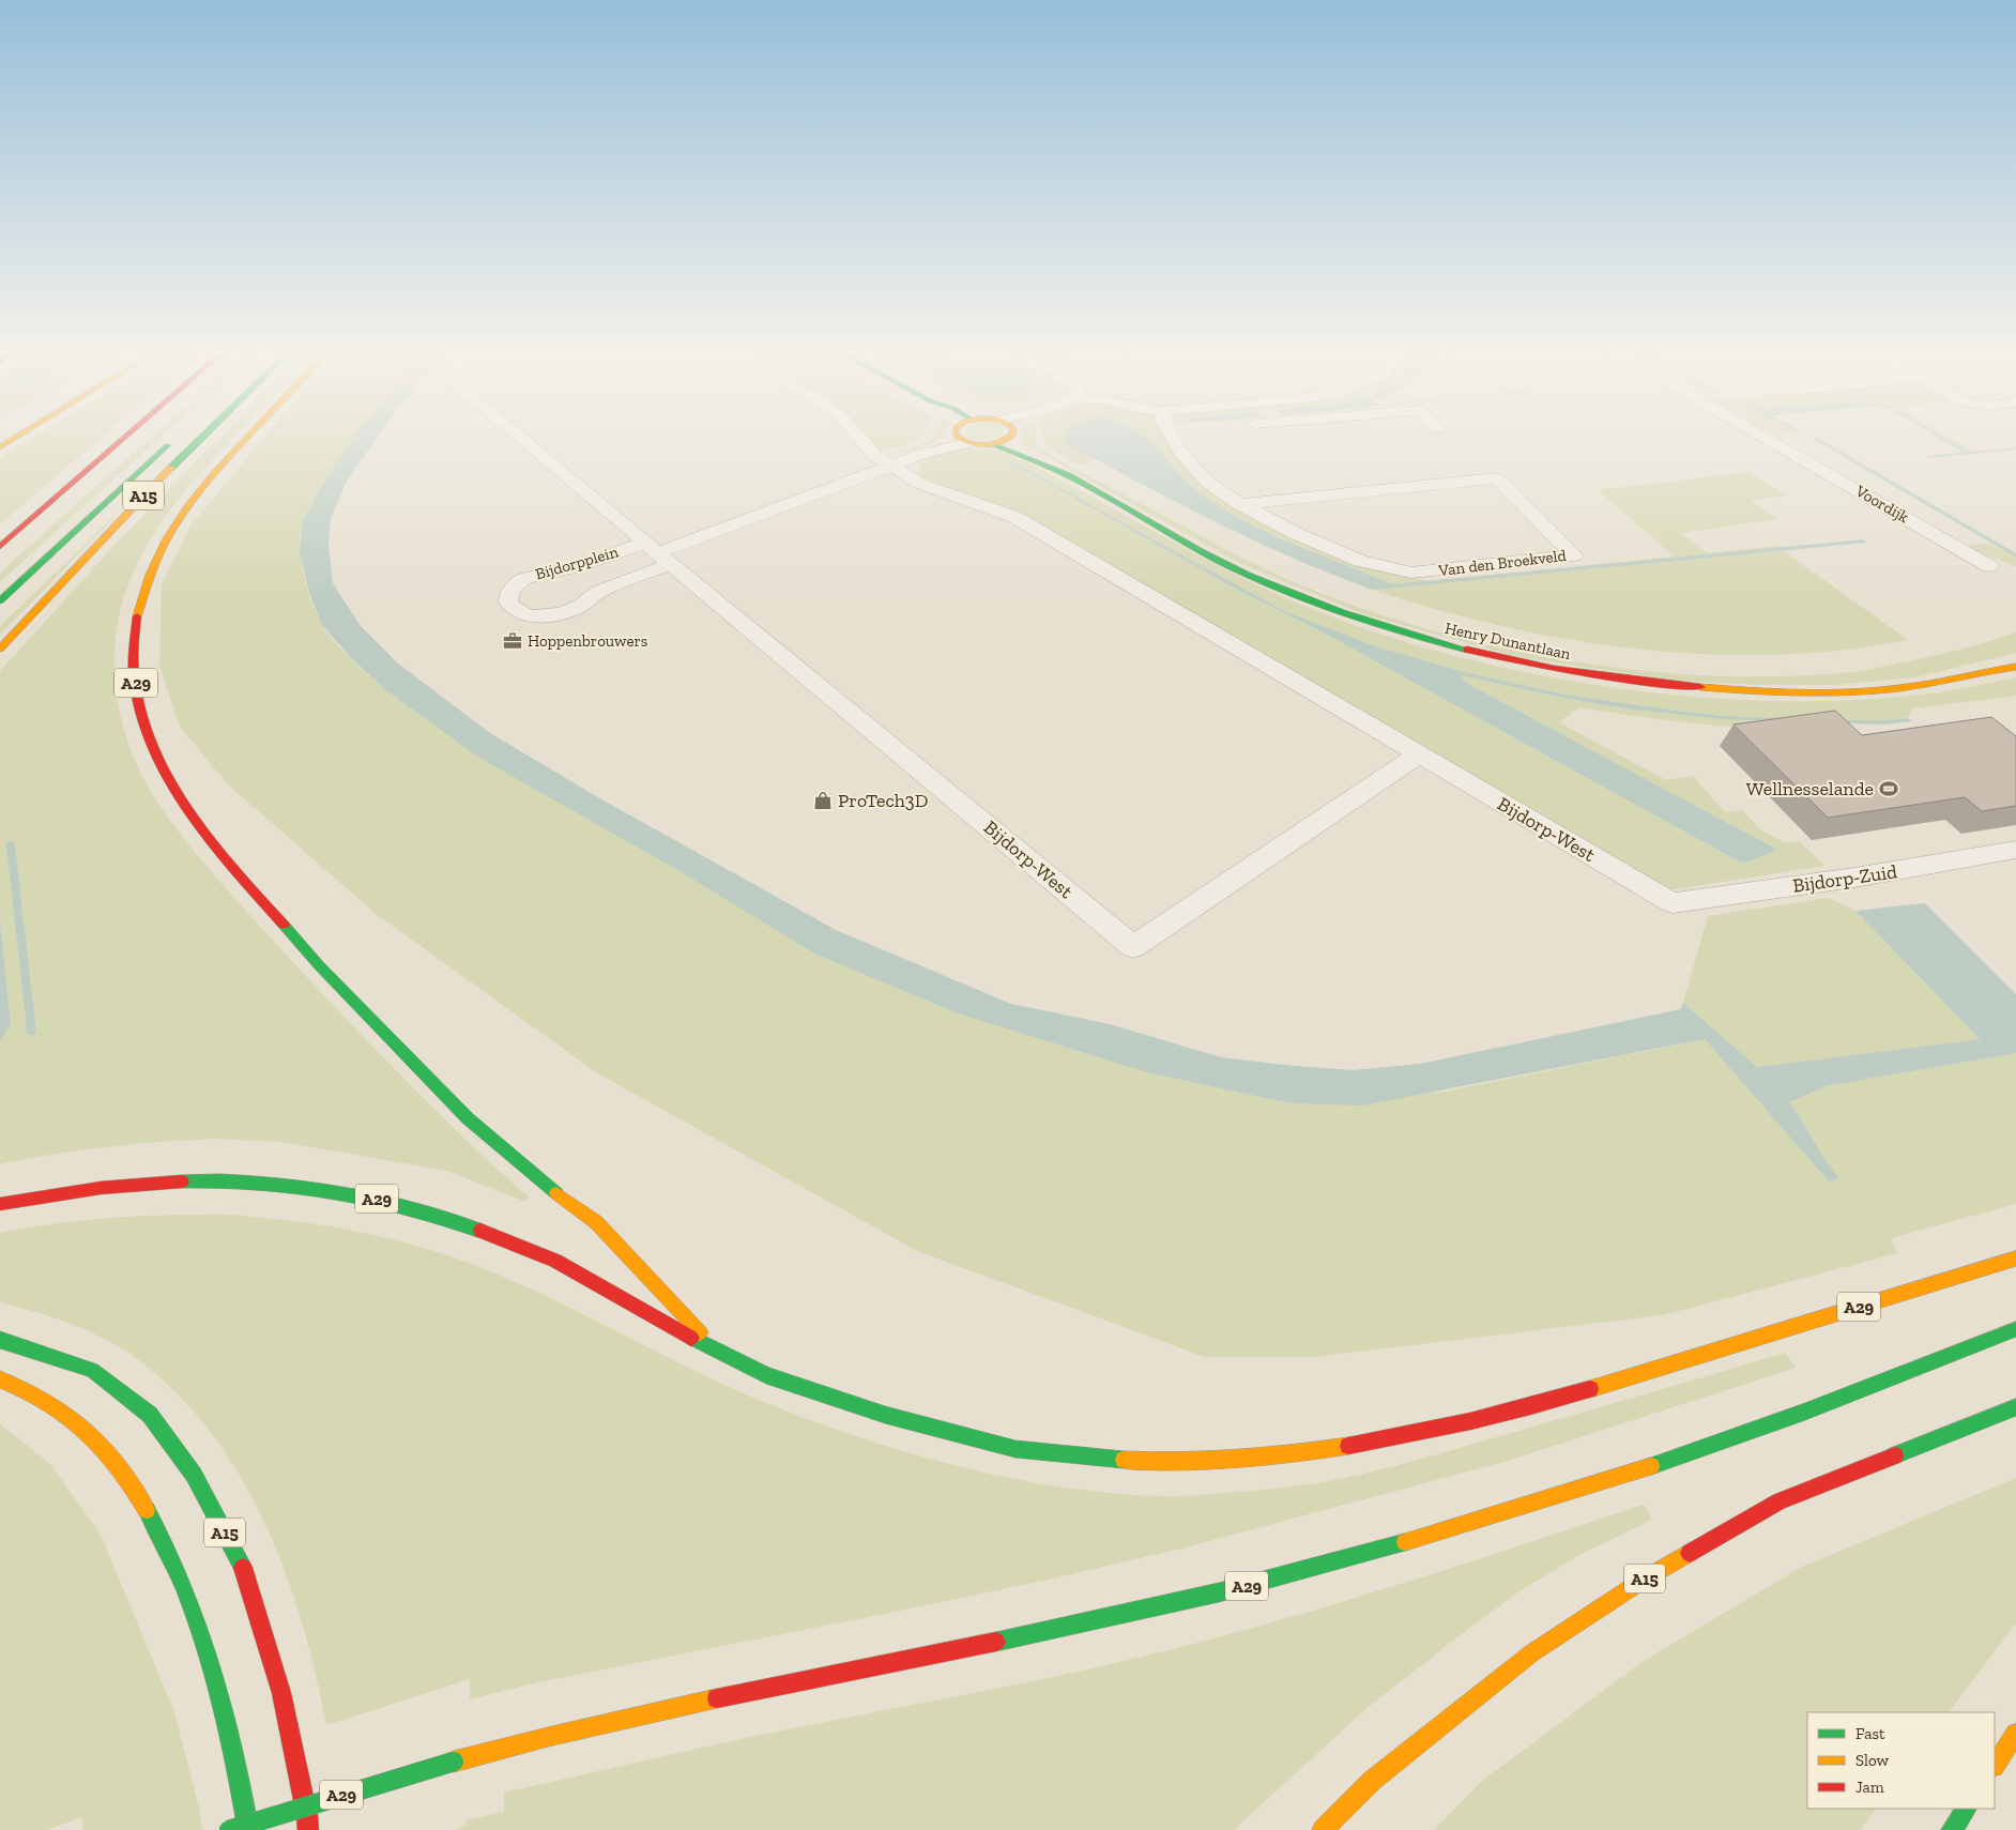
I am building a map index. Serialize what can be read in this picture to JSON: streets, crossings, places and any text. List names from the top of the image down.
{
  "streets": {
    "main road": ["A15", "Henry Dunantlaan", "A29"],
    "street": [
      "Voordijk",
      "Bijdorpplein",
      "Van den Broekveld",
      "Bijdorp-West",
      "Bijdorp-Zuid"
    ]
  },
  "crossings": [
    ["Bijdorpplein", "Bijdorp-West"],
    ["Bijdorp-West", "Bijdorp-Zuid"]
  ],
  "places": {
    "office": ["Hoppenbrouwers"],
    "sports": ["Wellnesselande"],
    "shop": ["ProTech3D"]
  },
  "legend": ["Fast", "Slow", "Jam"]
}
